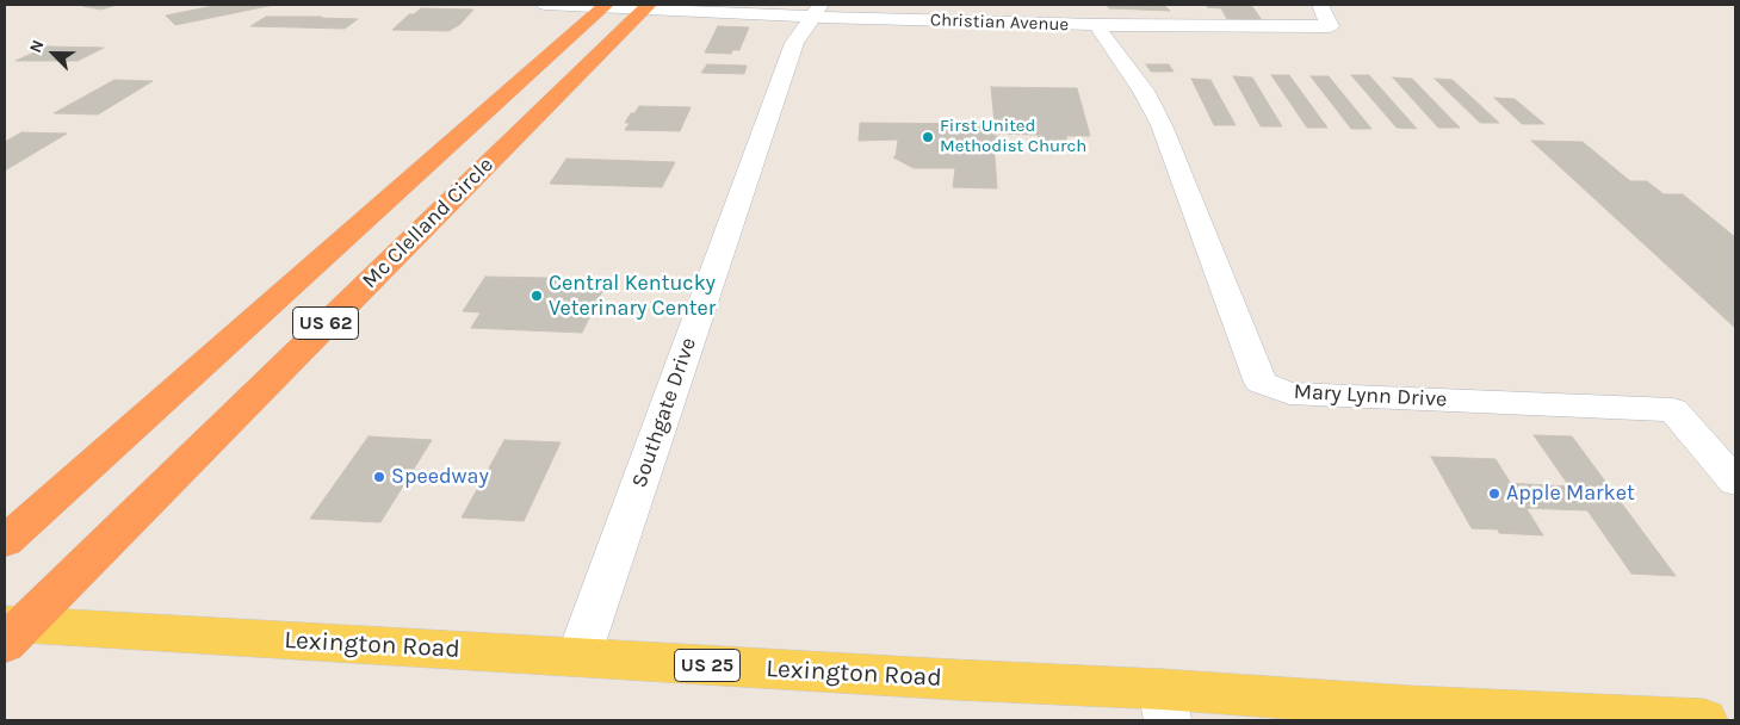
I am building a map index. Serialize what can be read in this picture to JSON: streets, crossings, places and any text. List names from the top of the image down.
{
  "streets": {
    "highway": ["Mc Clelland Circle", "US 62"],
    "main road": ["Lexington Road", "US 25"],
    "street": ["Christian Avenue", "Mary Lynn Drive", "Southgate Drive"]
  },
  "crossings": [
    ["Christian Avenue", "Mc Clelland Circle"],
    ["Christian Avenue", "Mary Lynn Drive"],
    ["Christian Avenue", "Southgate Drive"],
    ["Mc Clelland Circle", "Lexington Road"],
    ["Southgate Drive", "Lexington Road"]
  ],
  "places": [
    "First United Methodist Church",
    "Central Kentucky Veterinary Center",
    "Speedway",
    "Apple Market"
  ],
  "north": "top left"
}
